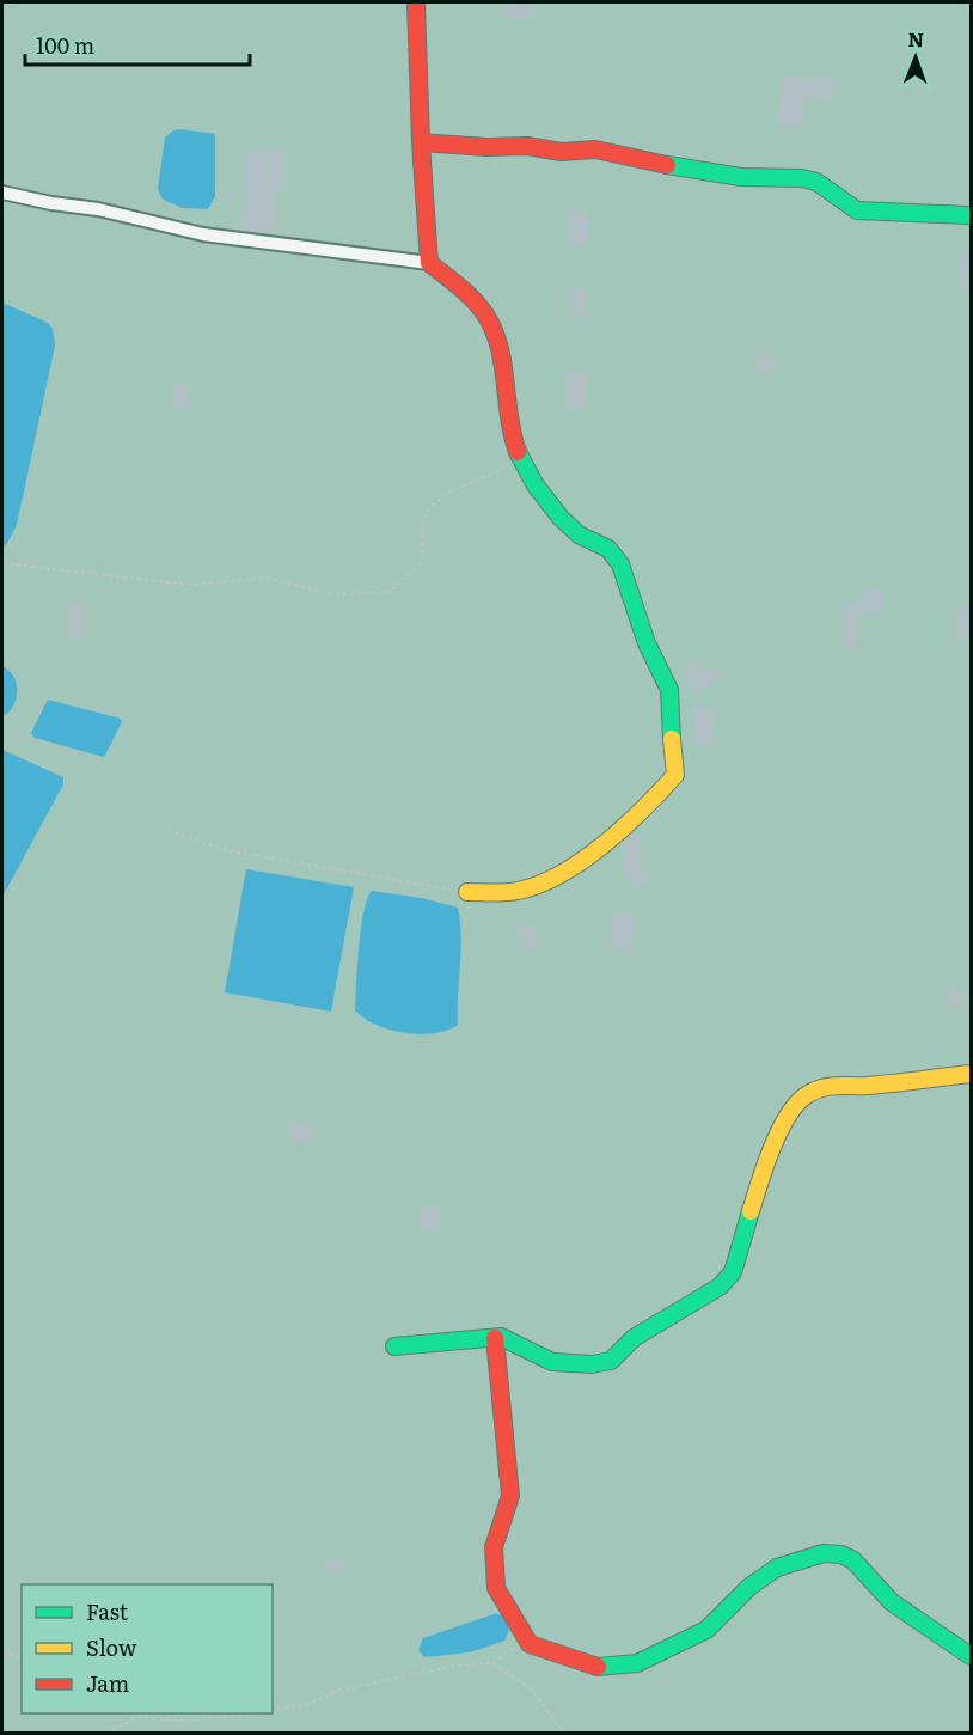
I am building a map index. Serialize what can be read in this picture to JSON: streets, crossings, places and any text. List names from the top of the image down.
{
  "legend": ["Fast", "Slow", "Jam"],
  "scale_bar": "100 m",
  "north": "top"
}
